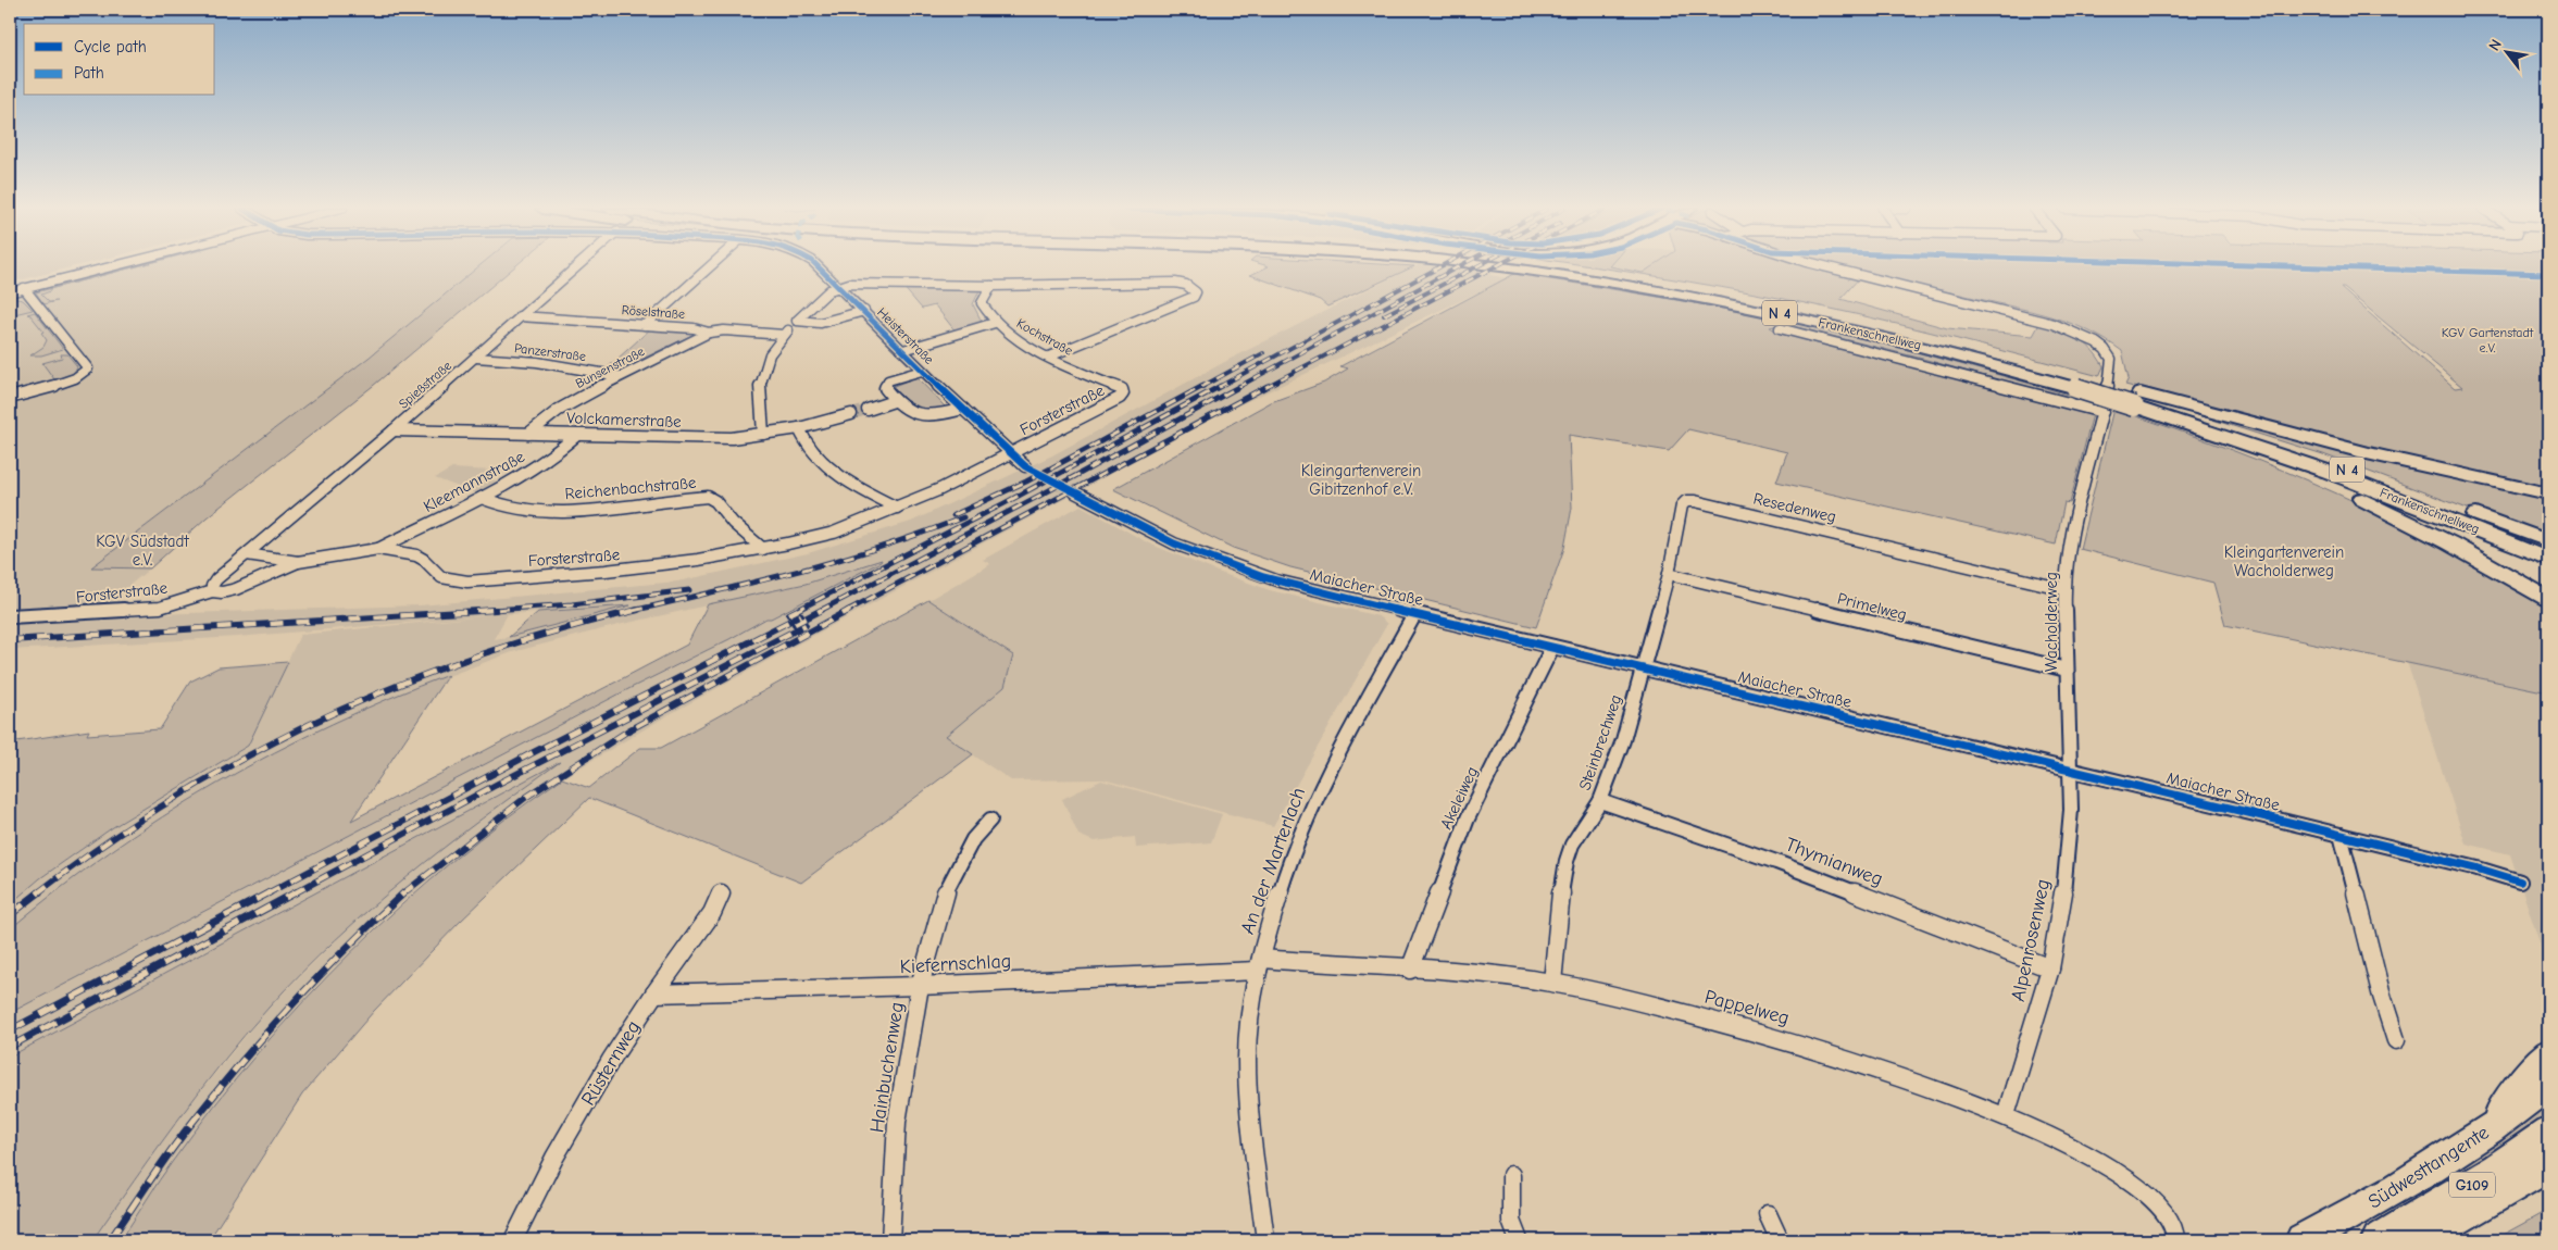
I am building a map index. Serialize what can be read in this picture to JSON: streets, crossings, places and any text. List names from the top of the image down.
{
  "streets": {
    "highway": [
      "N 4",
      "Frankenschnellweg",
      "Südwesttangente",
      "G109"
    ],
    "street": [
      "Röselstraße",
      "Heisterstraße",
      "Kochstraße",
      "Panzerstraße",
      "Bunsenstraße",
      "Spießstraße",
      "Forsterstraße",
      "Volckamerstraße",
      "Kleemannstraße",
      "Reichenbachstraße",
      "Resedenweg",
      "Maiacher Straße",
      "Primelweg",
      "Wacholderweg",
      "Steinbrechweg",
      "Akeleiweg",
      "An der Marterlach",
      "Thymianweg",
      "Alpenrosenweg",
      "Kiefernschlag",
      "Pappelweg",
      "Rüsternweg",
      "Hainbuchenweg"
    ]
  },
  "crossings": [
    ["Röselstraße", "Bunsenstraße"],
    ["Röselstraße", "Spießstraße"],
    ["Heisterstraße", "Forsterstraße"],
    ["Kochstraße", "Forsterstraße"],
    ["Panzerstraße", "Bunsenstraße"],
    ["Panzerstraße", "Spießstraße"],
    ["Bunsenstraße", "Volckamerstraße"],
    ["Spießstraße", "Forsterstraße"],
    ["Spießstraße", "Volckamerstraße"],
    ["Forsterstraße", "Kleemannstraße"],
    ["Forsterstraße", "Reichenbachstraße"],
    ["Volckamerstraße", "Kleemannstraße"],
    ["Kleemannstraße", "Reichenbachstraße"],
    ["Resedenweg", "Maiacher Straße"],
    ["Resedenweg", "Primelweg"],
    ["Resedenweg", "Wacholderweg"],
    ["Resedenweg", "Steinbrechweg"],
    ["Maiacher Straße", "Wacholderweg"],
    ["Maiacher Straße", "Steinbrechweg"],
    ["Maiacher Straße", "Akeleiweg"],
    ["Maiacher Straße", "An der Marterlach"],
    ["Maiacher Straße", "Alpenrosenweg"],
    ["Primelweg", "Wacholderweg"],
    ["Wacholderweg", "Alpenrosenweg"],
    ["Steinbrechweg", "Thymianweg"],
    ["Steinbrechweg", "Pappelweg"],
    ["Akeleiweg", "Pappelweg"],
    ["An der Marterlach", "Kiefernschlag"],
    ["An der Marterlach", "Pappelweg"],
    ["Thymianweg", "Alpenrosenweg"],
    ["Alpenrosenweg", "Pappelweg"],
    ["Kiefernschlag", "Pappelweg"],
    ["Kiefernschlag", "Rüsternweg"],
    ["Kiefernschlag", "Hainbuchenweg"]
  ],
  "parks": [
    "KGV Gartenstadt e.V.",
    "Kleingartenverein Gibitzenhof e.V.",
    "KGV Südstadt e.V.",
    "Kleingartenverein Wacholderweg"
  ],
  "legend": ["Cycle path", "Path"],
  "north": "top left"
}
